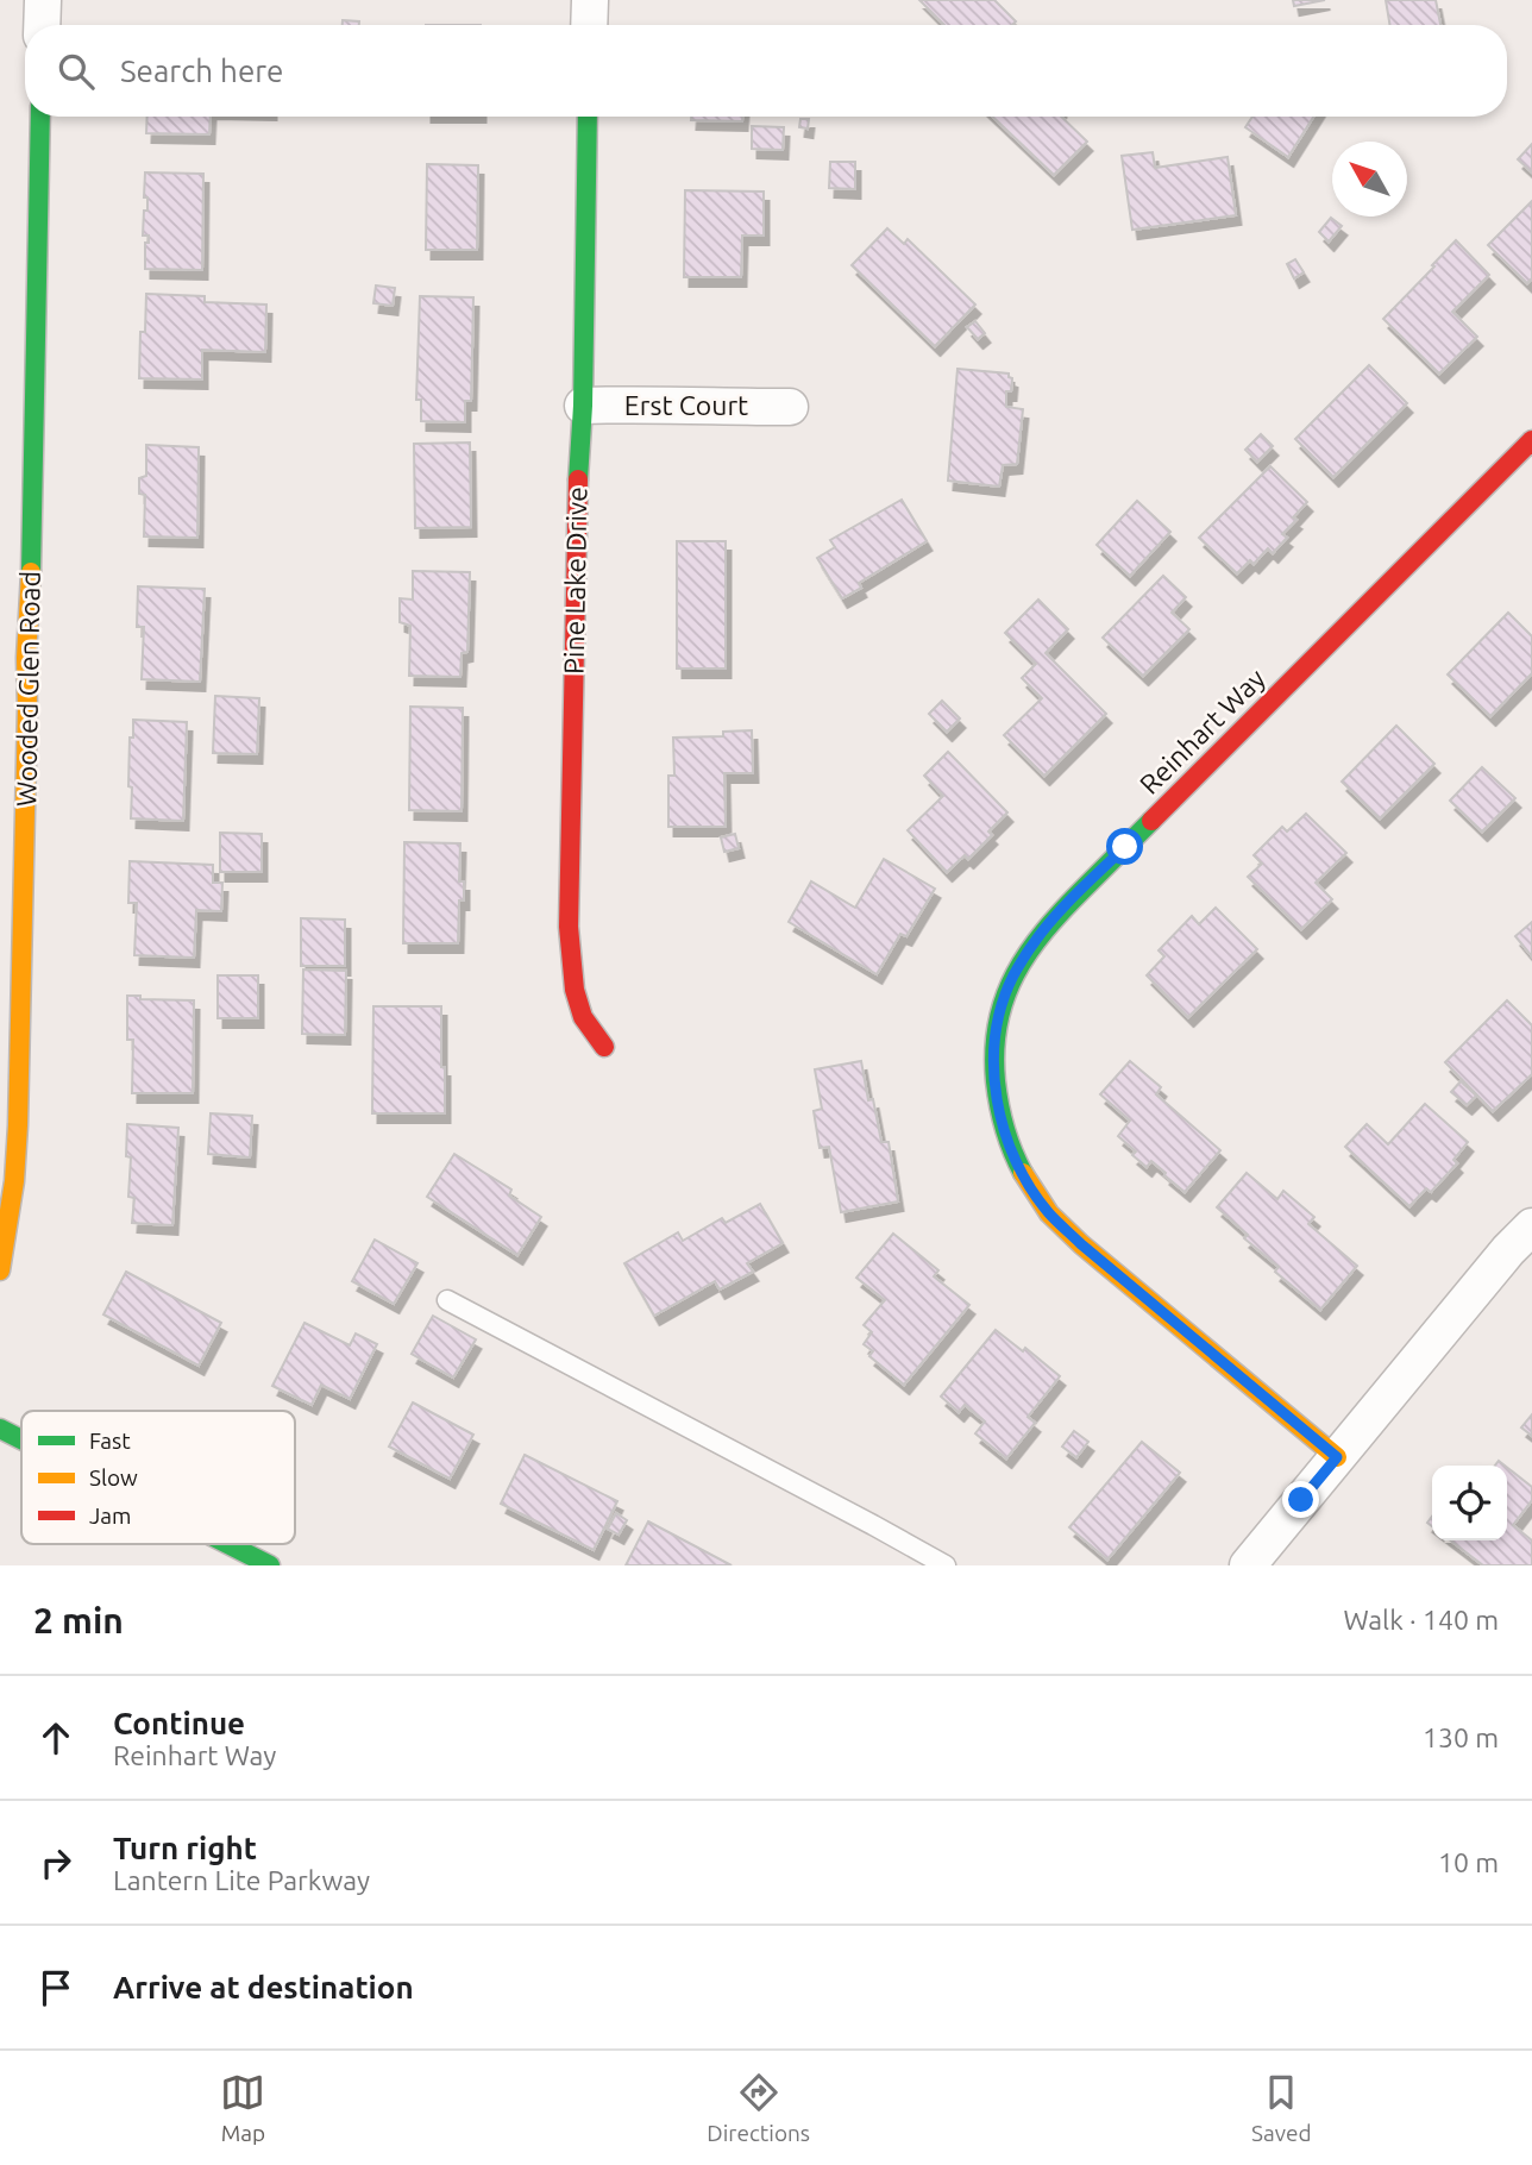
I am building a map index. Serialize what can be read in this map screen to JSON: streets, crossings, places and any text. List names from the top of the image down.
{
  "streets": {
    "street": [
      "Erst Court",
      "Pine Lake Drive",
      "Wooded Glen Road",
      "Reinhart Way"
    ]
  },
  "crossings": [
    ["Erst Court", "Pine Lake Drive"]
  ],
  "legend": ["Fast", "Slow", "Jam"],
  "north": "top left",
  "page": {
    "search": "Search here",
    "heading": ["2 min", "Walk · 140 m"],
    "list": [
      ["Continue", "Reinhart Way", "130 m"],
      ["Turn right", "Lantern Lite Parkway", "10 m"],
      "Arrive at destination"
    ],
    "nav": ["Map", "Directions", "Saved"]
  }
}
